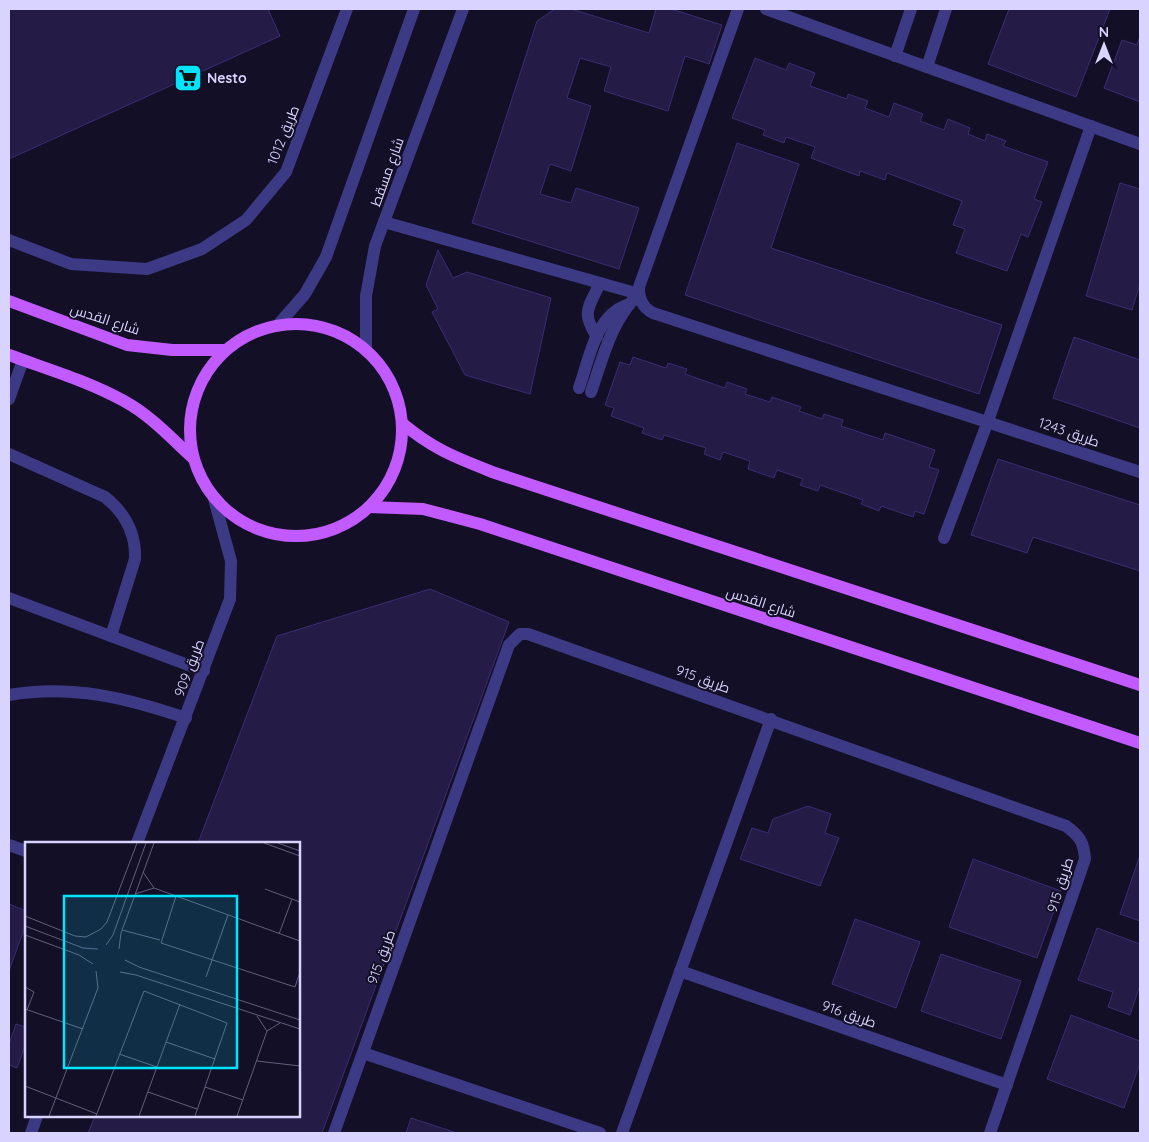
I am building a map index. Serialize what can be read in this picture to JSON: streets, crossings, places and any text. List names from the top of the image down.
{
  "streets": {
    "main road": ["شارع القدس"],
    "street": [
      "طريق 1012",
      "شارع مسقط",
      "طريق 1243",
      "طريق 909",
      "طريق 915",
      "طريق 916"
    ]
  },
  "crossings": [
    ["طريق 915", "طريق 916"]
  ],
  "places": {
    "supermarket": ["Nesto"]
  },
  "north": "top"
}
